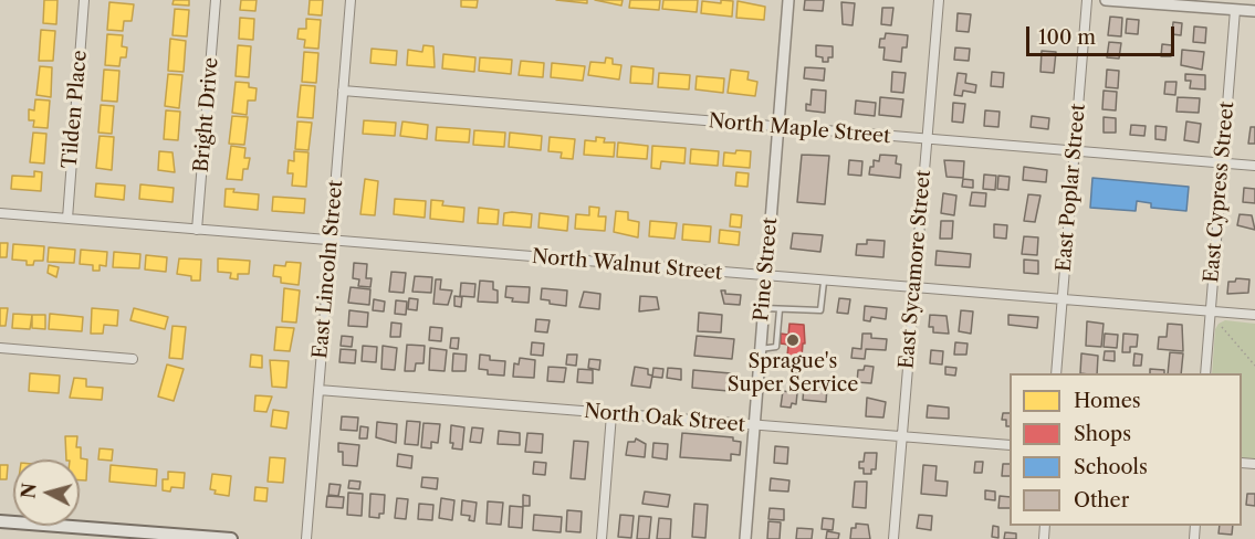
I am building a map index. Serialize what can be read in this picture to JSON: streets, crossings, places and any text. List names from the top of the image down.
{
  "streets": {
    "street": [
      "Tilden Place",
      "Bright Drive",
      "North Maple Street",
      "East Poplar Street",
      "East Cypress Street",
      "North Walnut Street",
      "East Lincoln Street",
      "Pine Street",
      "East Sycamore Street",
      "North Oak Street"
    ]
  },
  "crossings": [
    ["Tilden Place", "North Walnut Street"],
    ["Bright Drive", "North Walnut Street"],
    ["North Maple Street", "East Poplar Street"],
    ["North Maple Street", "East Cypress Street"],
    ["North Maple Street", "East Lincoln Street"],
    ["North Maple Street", "Pine Street"],
    ["North Maple Street", "East Sycamore Street"],
    ["East Poplar Street", "North Walnut Street"],
    ["East Cypress Street", "North Walnut Street"],
    ["North Walnut Street", "East Lincoln Street"],
    ["North Walnut Street", "Pine Street"],
    ["North Walnut Street", "East Sycamore Street"],
    ["East Lincoln Street", "North Oak Street"],
    ["Pine Street", "North Oak Street"],
    ["East Sycamore Street", "North Oak Street"]
  ],
  "places": ["Sprague's Super Service"],
  "legend": [
    "Homes",
    "Shops",
    "Schools",
    "Other"
  ],
  "scale_bar": "100 m",
  "north": "left"
}
